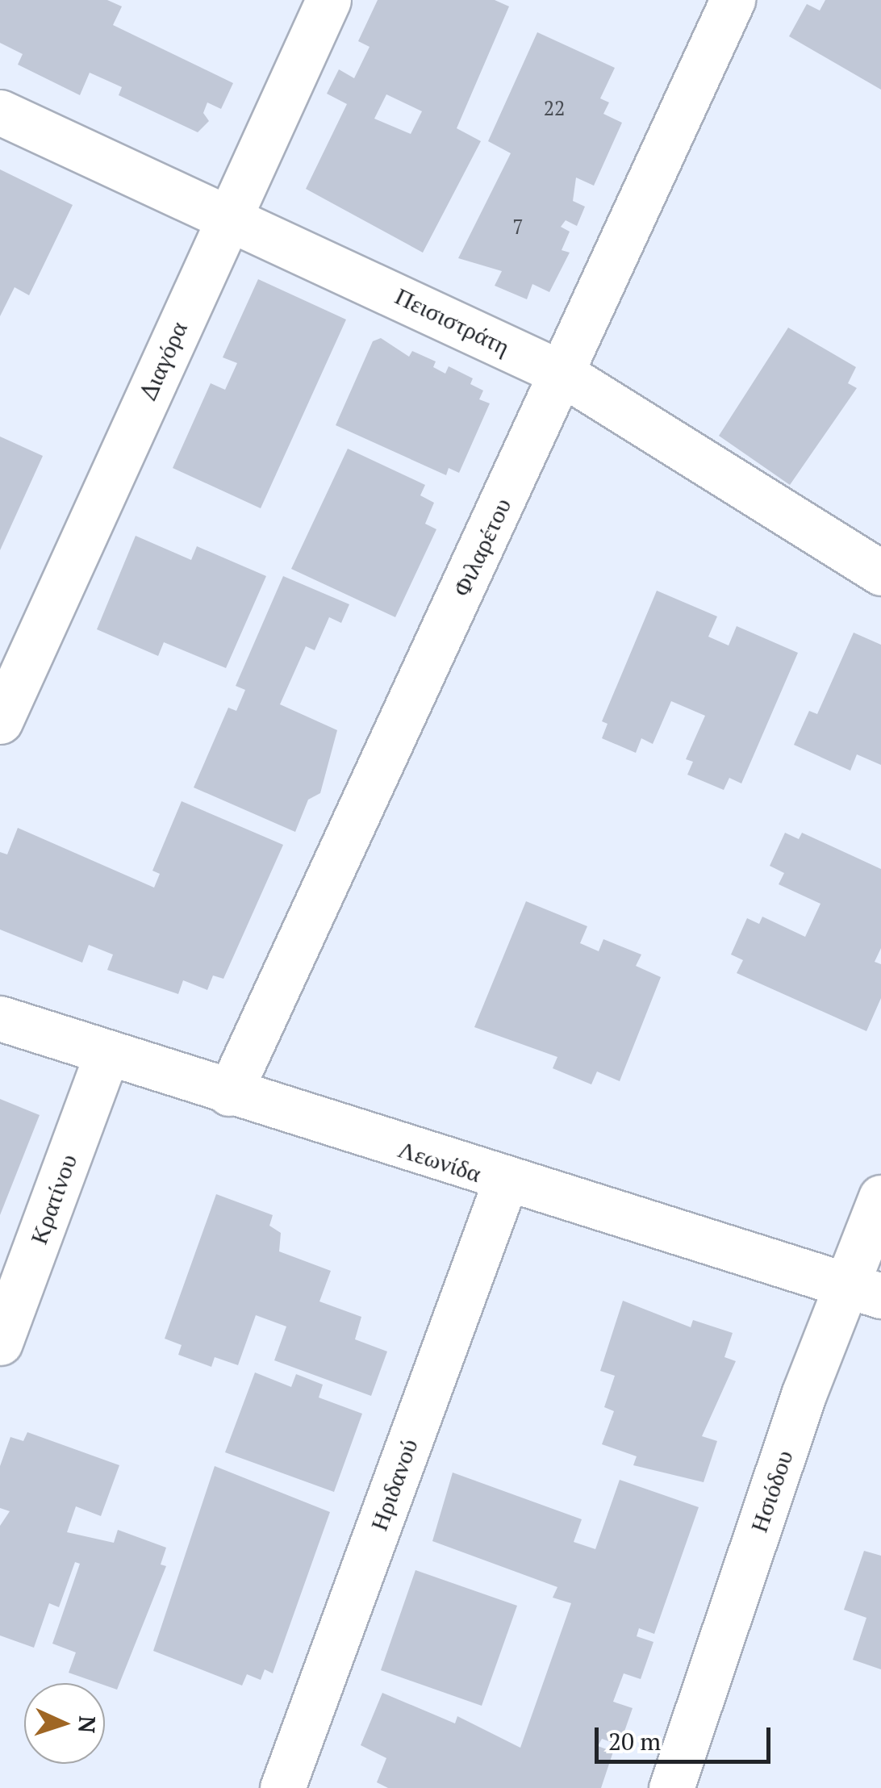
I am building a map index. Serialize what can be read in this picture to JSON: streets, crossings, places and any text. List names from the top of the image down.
{
  "streets": {
    "street": [
      "Πεισιστράτη",
      "Διαγόρα",
      "Φιλαρέτου",
      "Λεωνίδα",
      "Κρατίνου",
      "Ηριδανού",
      "Ησιόδου"
    ]
  },
  "crossings": [
    ["Πεισιστράτη", "Διαγόρα"],
    ["Πεισιστράτη", "Φιλαρέτου"],
    ["Φιλαρέτου", "Λεωνίδα"],
    ["Λεωνίδα", "Κρατίνου"],
    ["Λεωνίδα", "Ηριδανού"],
    ["Λεωνίδα", "Ησιόδου"]
  ],
  "house_numbers": ["22", "7"],
  "scale_bar": "20 m",
  "north": "right"
}
